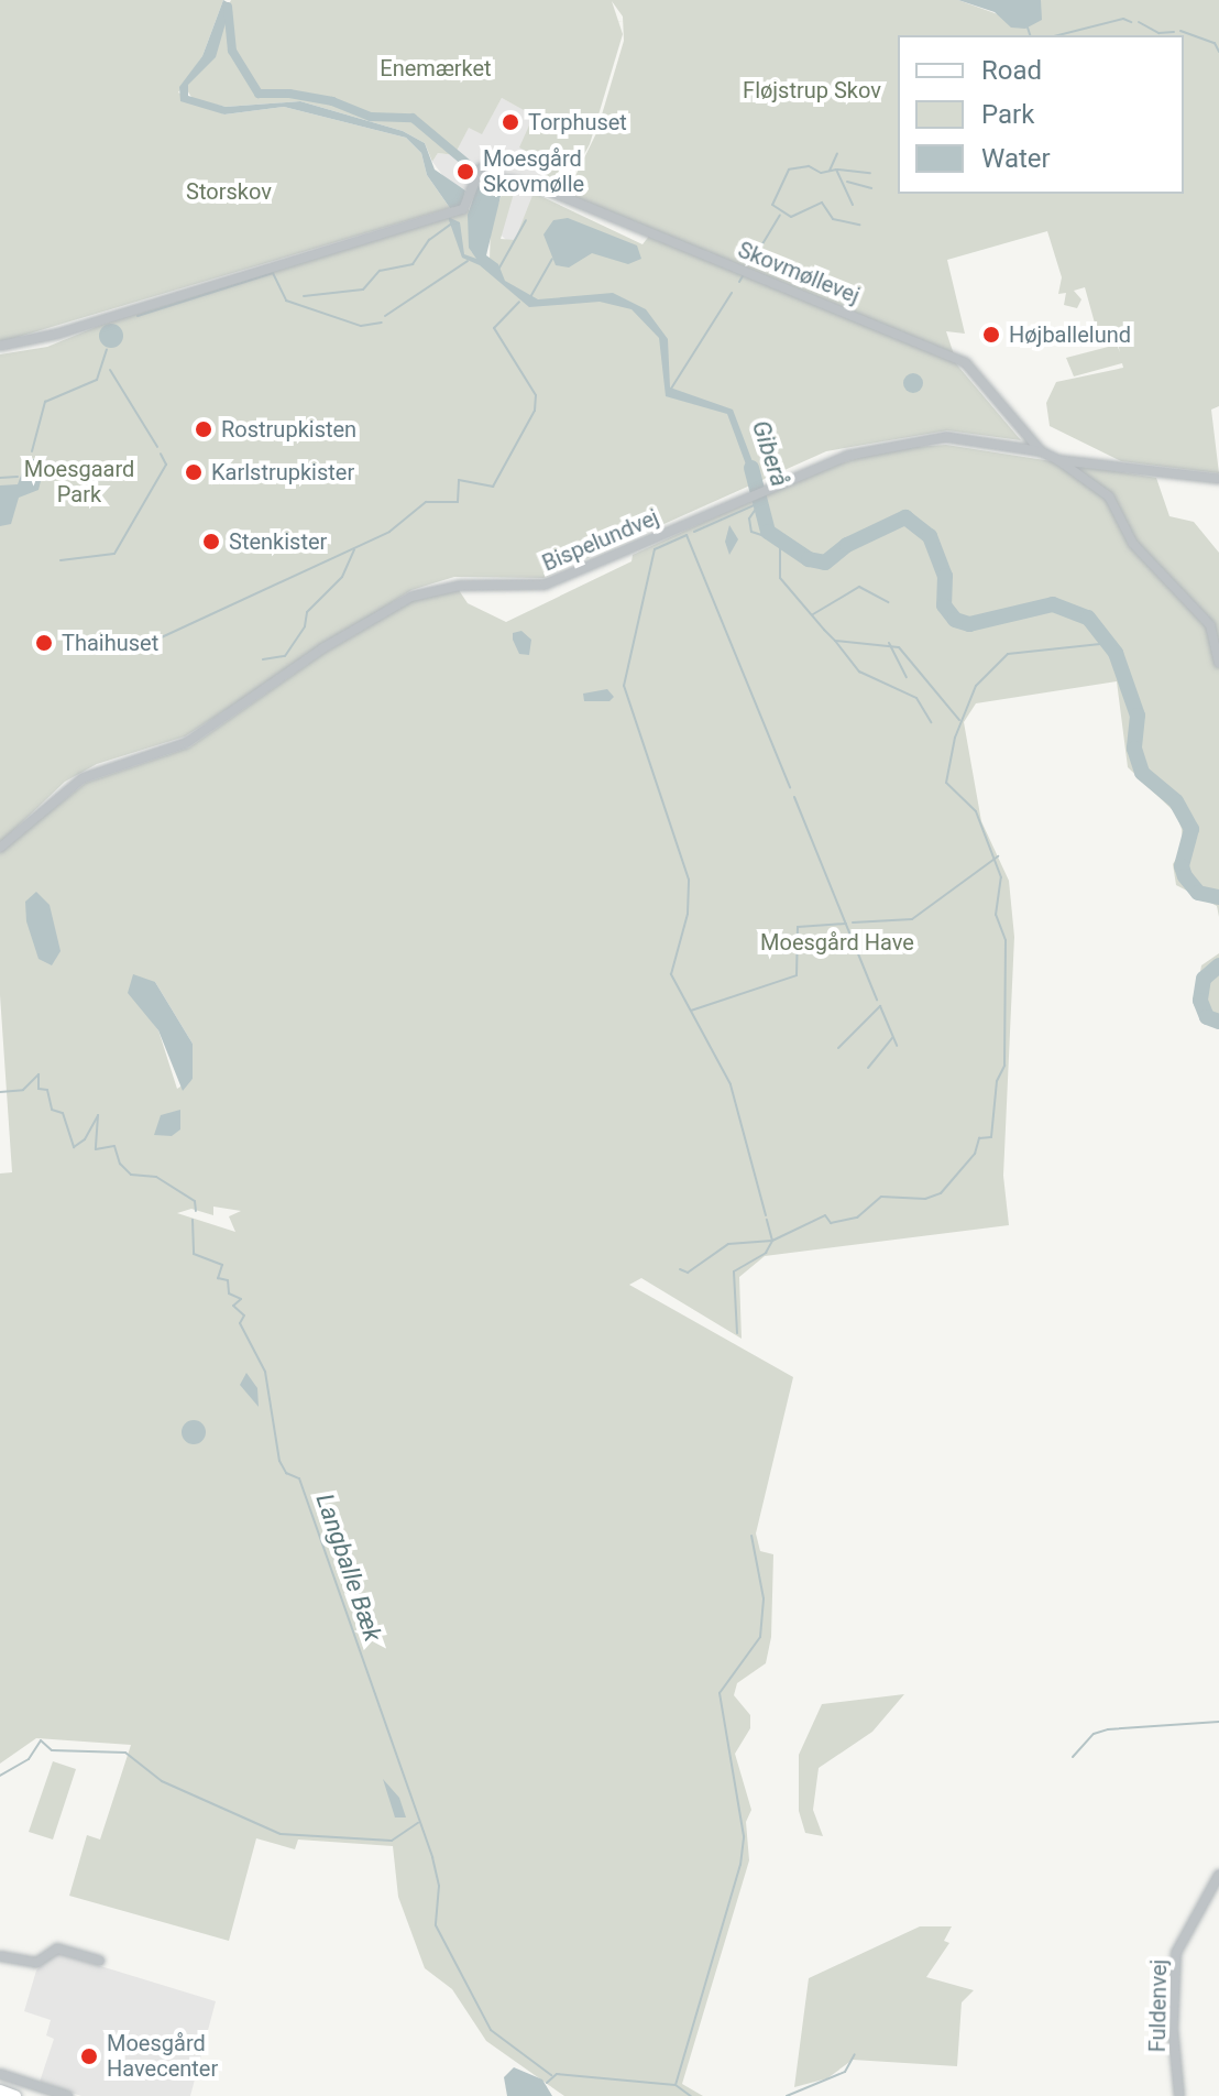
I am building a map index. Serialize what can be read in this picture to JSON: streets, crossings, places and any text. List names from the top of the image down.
{
  "streets": {
    "street": ["Skovmøllevej", "Bispelundvej", "Fuldenvej"]
  },
  "crossings": [
    ["Skovmøllevej", "Bispelundvej"]
  ],
  "water": ["Giberå", "Langballe Bæk"],
  "parks": [
    "Enemærket",
    "Fløjstrup Skov",
    "Storskov",
    "Moesgaard Park",
    "Moesgård Have"
  ],
  "places": [
    "Torphuset",
    "Moesgård Skovmølle",
    "Højballelund",
    "Rostrupkisten",
    "Karlstrupkister",
    "Stenkister",
    "Thaihuset",
    "Moesgård Havecenter"
  ],
  "legend": ["Road", "Park", "Water"]
}
